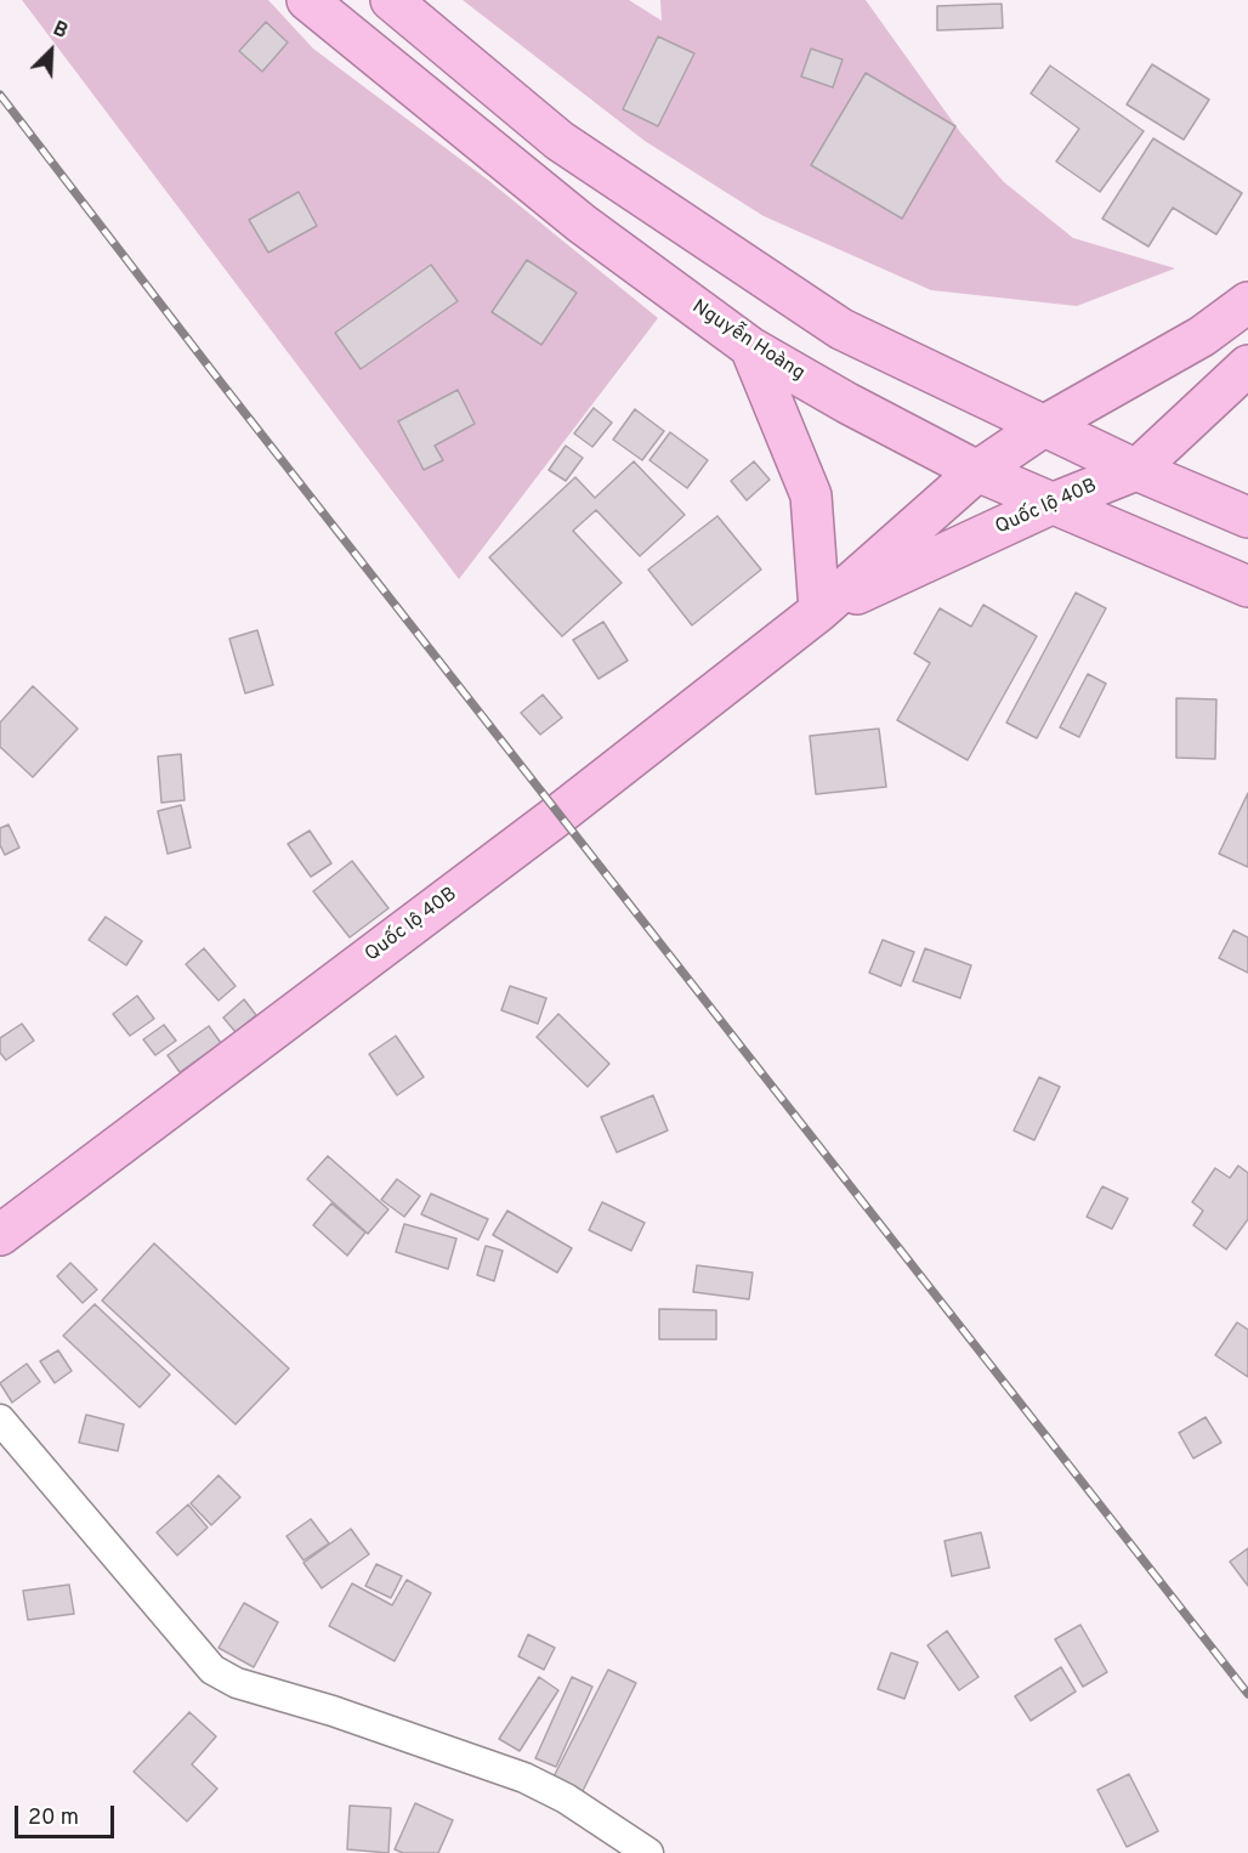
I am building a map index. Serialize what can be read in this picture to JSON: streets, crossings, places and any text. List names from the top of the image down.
{
  "streets": {
    "highway": ["Nguyễn Hoàng", "Quốc lộ 40B"]
  },
  "crossings": [
    ["Nguyễn Hoàng", "Quốc lộ 40B"]
  ],
  "scale_bar": "20 m",
  "north": "top right"
}
